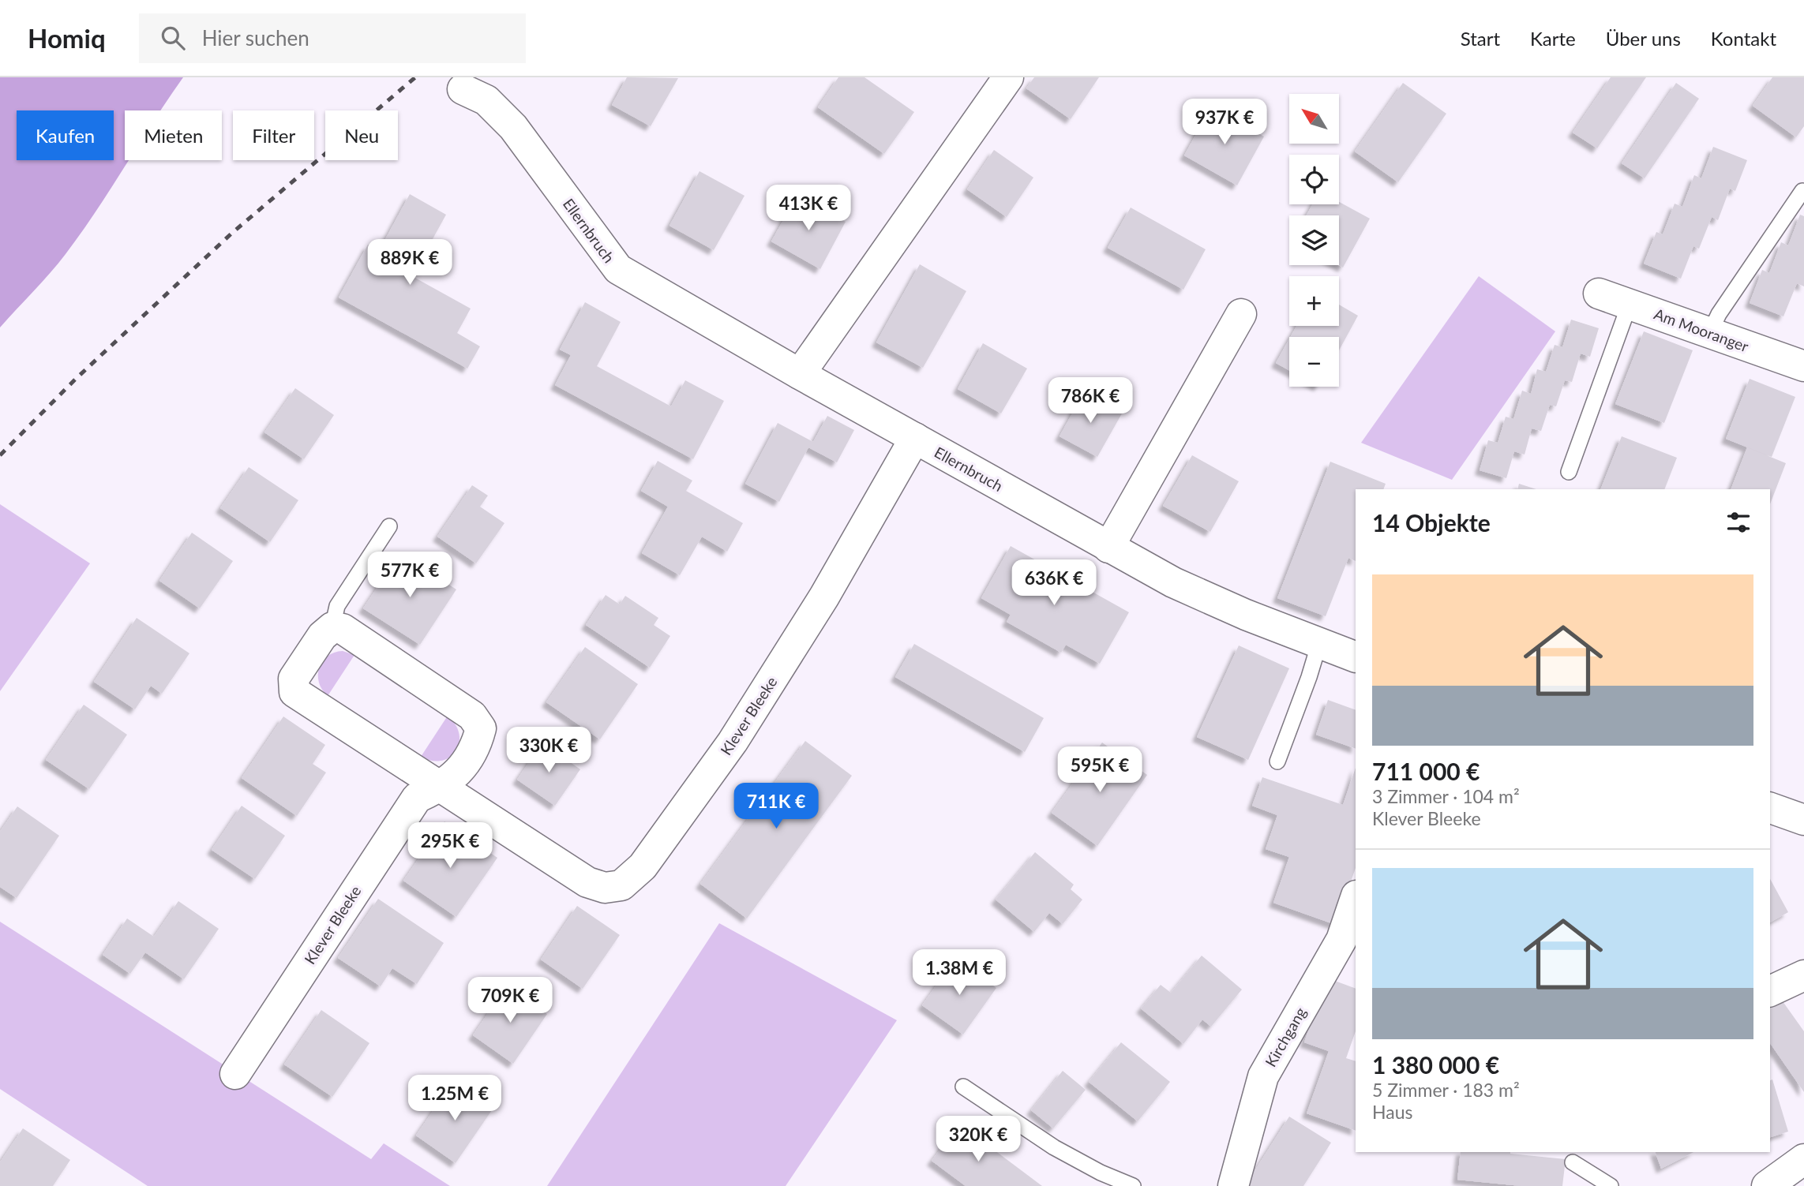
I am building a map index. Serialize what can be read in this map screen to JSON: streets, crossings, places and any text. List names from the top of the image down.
{
  "streets": {
    "street": [
      "Ellernbruch",
      "Am Mooranger",
      "Klever Bleeke",
      "Kirchgang"
    ]
  },
  "crossings": [
    ["Ellernbruch", "Klever Bleeke"]
  ],
  "north": "top left",
  "page": {
    "header": "Homiq",
    "search": "Hier suchen",
    "nav": [
      "Start",
      "Karte",
      "Über uns",
      "Kontakt"
    ],
    "map_buttons": ["+", "−"],
    "price": [
      "937K €",
      "413K €",
      "889K €",
      "786K €",
      "577K €",
      "636K €",
      "330K €",
      "595K €",
      "711K €",
      "295K €",
      "1.38M €",
      "709K €",
      "1.25M €",
      "320K €"
    ],
    "chip": [
      "Kaufen",
      "Mieten",
      "Filter",
      "Neu"
    ],
    "heading": "14 Objekte",
    "list": [
      {
        "name": "711 000 €",
        "note": "3 Zimmer · 104 m² · Klever Bleeke"
      },
      {
        "name": "1 380 000 €",
        "note": "5 Zimmer · 183 m² · Haus"
      }
    ]
  }
}
